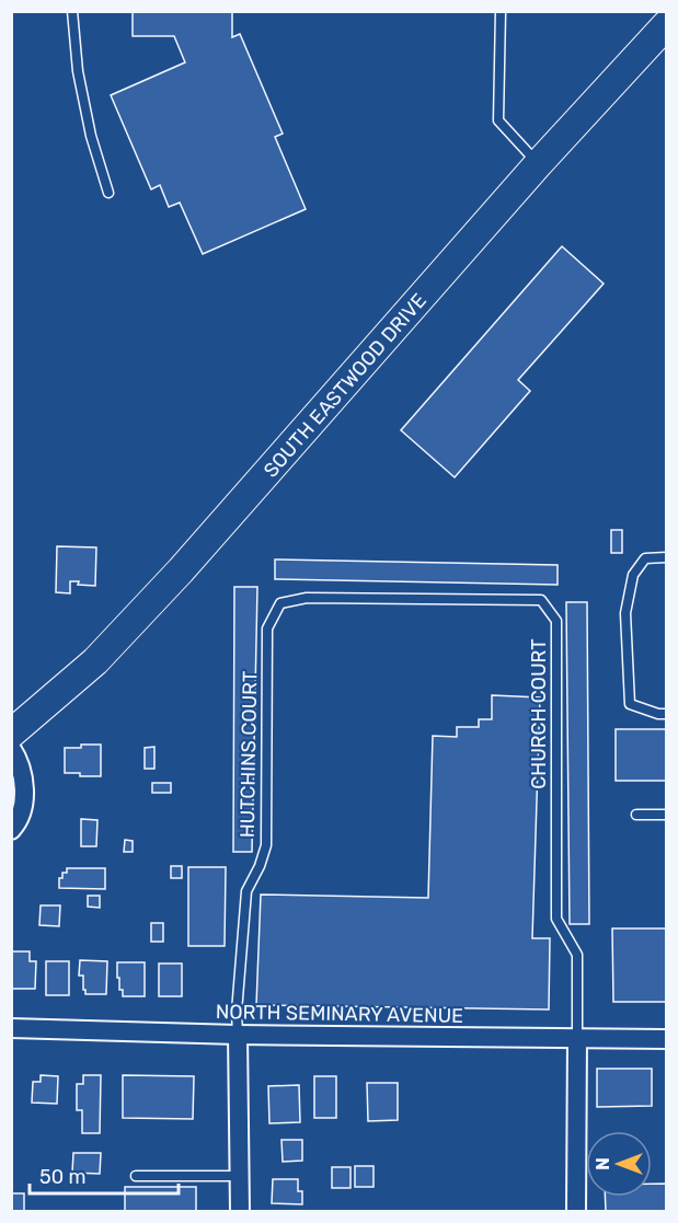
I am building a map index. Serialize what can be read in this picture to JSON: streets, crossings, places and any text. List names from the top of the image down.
{
  "streets": {
    "main road": ["SOUTH EASTWOOD DRIVE"],
    "street": ["NORTH SEMINARY AVENUE"],
    "lane": ["CHURCH COURT", "HUTCHINS COURT"]
  },
  "crossings": [
    ["CHURCH COURT", "HUTCHINS COURT"],
    ["CHURCH COURT", "NORTH SEMINARY AVENUE"],
    ["HUTCHINS COURT", "NORTH SEMINARY AVENUE"]
  ],
  "scale_bar": "50 m",
  "north": "left"
}
